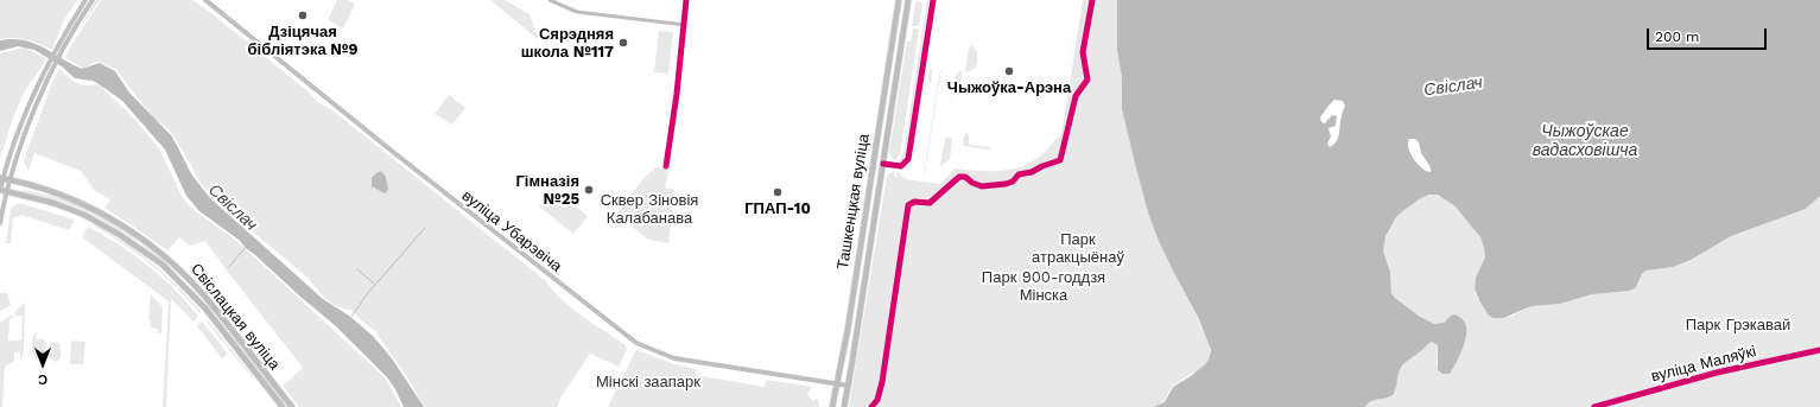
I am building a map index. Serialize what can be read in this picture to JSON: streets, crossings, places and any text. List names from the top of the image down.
{
  "streets": {
    "main road": ["Ташкенцкая вуліца", "вуліца Убарэвіча", "Свіслацкая вуліца"],
    "street": ["вуліца Маляўкі"]
  },
  "crossings": [
    ["Ташкенцкая вуліца", "вуліца Убарэвіча"]
  ],
  "water": ["Свіслач", "Чыжоўскае вадасховішча"],
  "parks": [
    "Сквер Зіновія Калабанава",
    "Парк атракцыёнаў",
    "Парк 900-годдзя Мінска",
    "Парк Грэкавай",
    "Мінскі заапарк"
  ],
  "places": [
    "Дзіцячая бібліятэка №9",
    "Сярэдняя школа №117",
    "Чыжоўка-Арэна",
    "Гімназія №25",
    "ГПАП-10"
  ],
  "scale_bar": "200 m",
  "north": "bottom"
}
